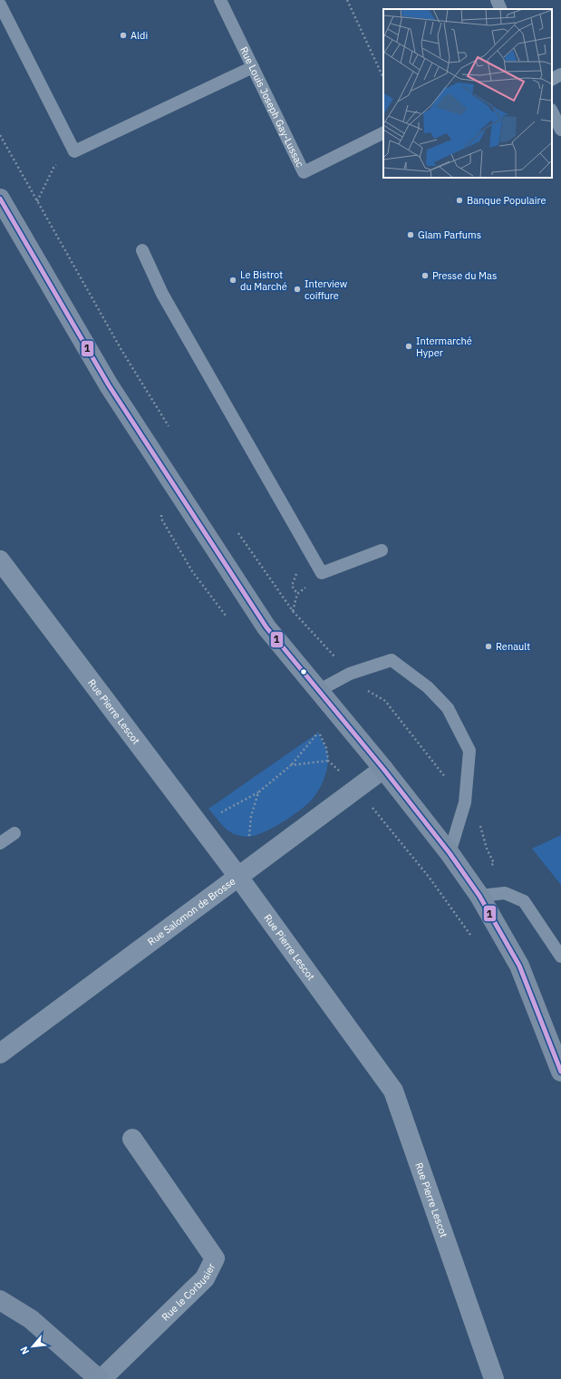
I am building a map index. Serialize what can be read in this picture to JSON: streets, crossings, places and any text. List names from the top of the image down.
{
  "streets": {
    "street": ["Rue Pierre Lescot", "Rue Salomon de Brosse", "Rue le Corbusier"],
    "lane": ["Rue Louis Joseph Gay-Lussac"]
  },
  "crossings": [
    ["Rue Pierre Lescot", "Rue Salomon de Brosse"]
  ],
  "places": [
    "Aldi",
    "Banque Populaire",
    "Glam Parfums",
    "Presse du Mas",
    "Le Bistrot du Marché",
    "Interview coiffure",
    "Intermarché Hyper",
    "Renault"
  ],
  "lines": ["transit line 1"],
  "north": "bottom left"
}
